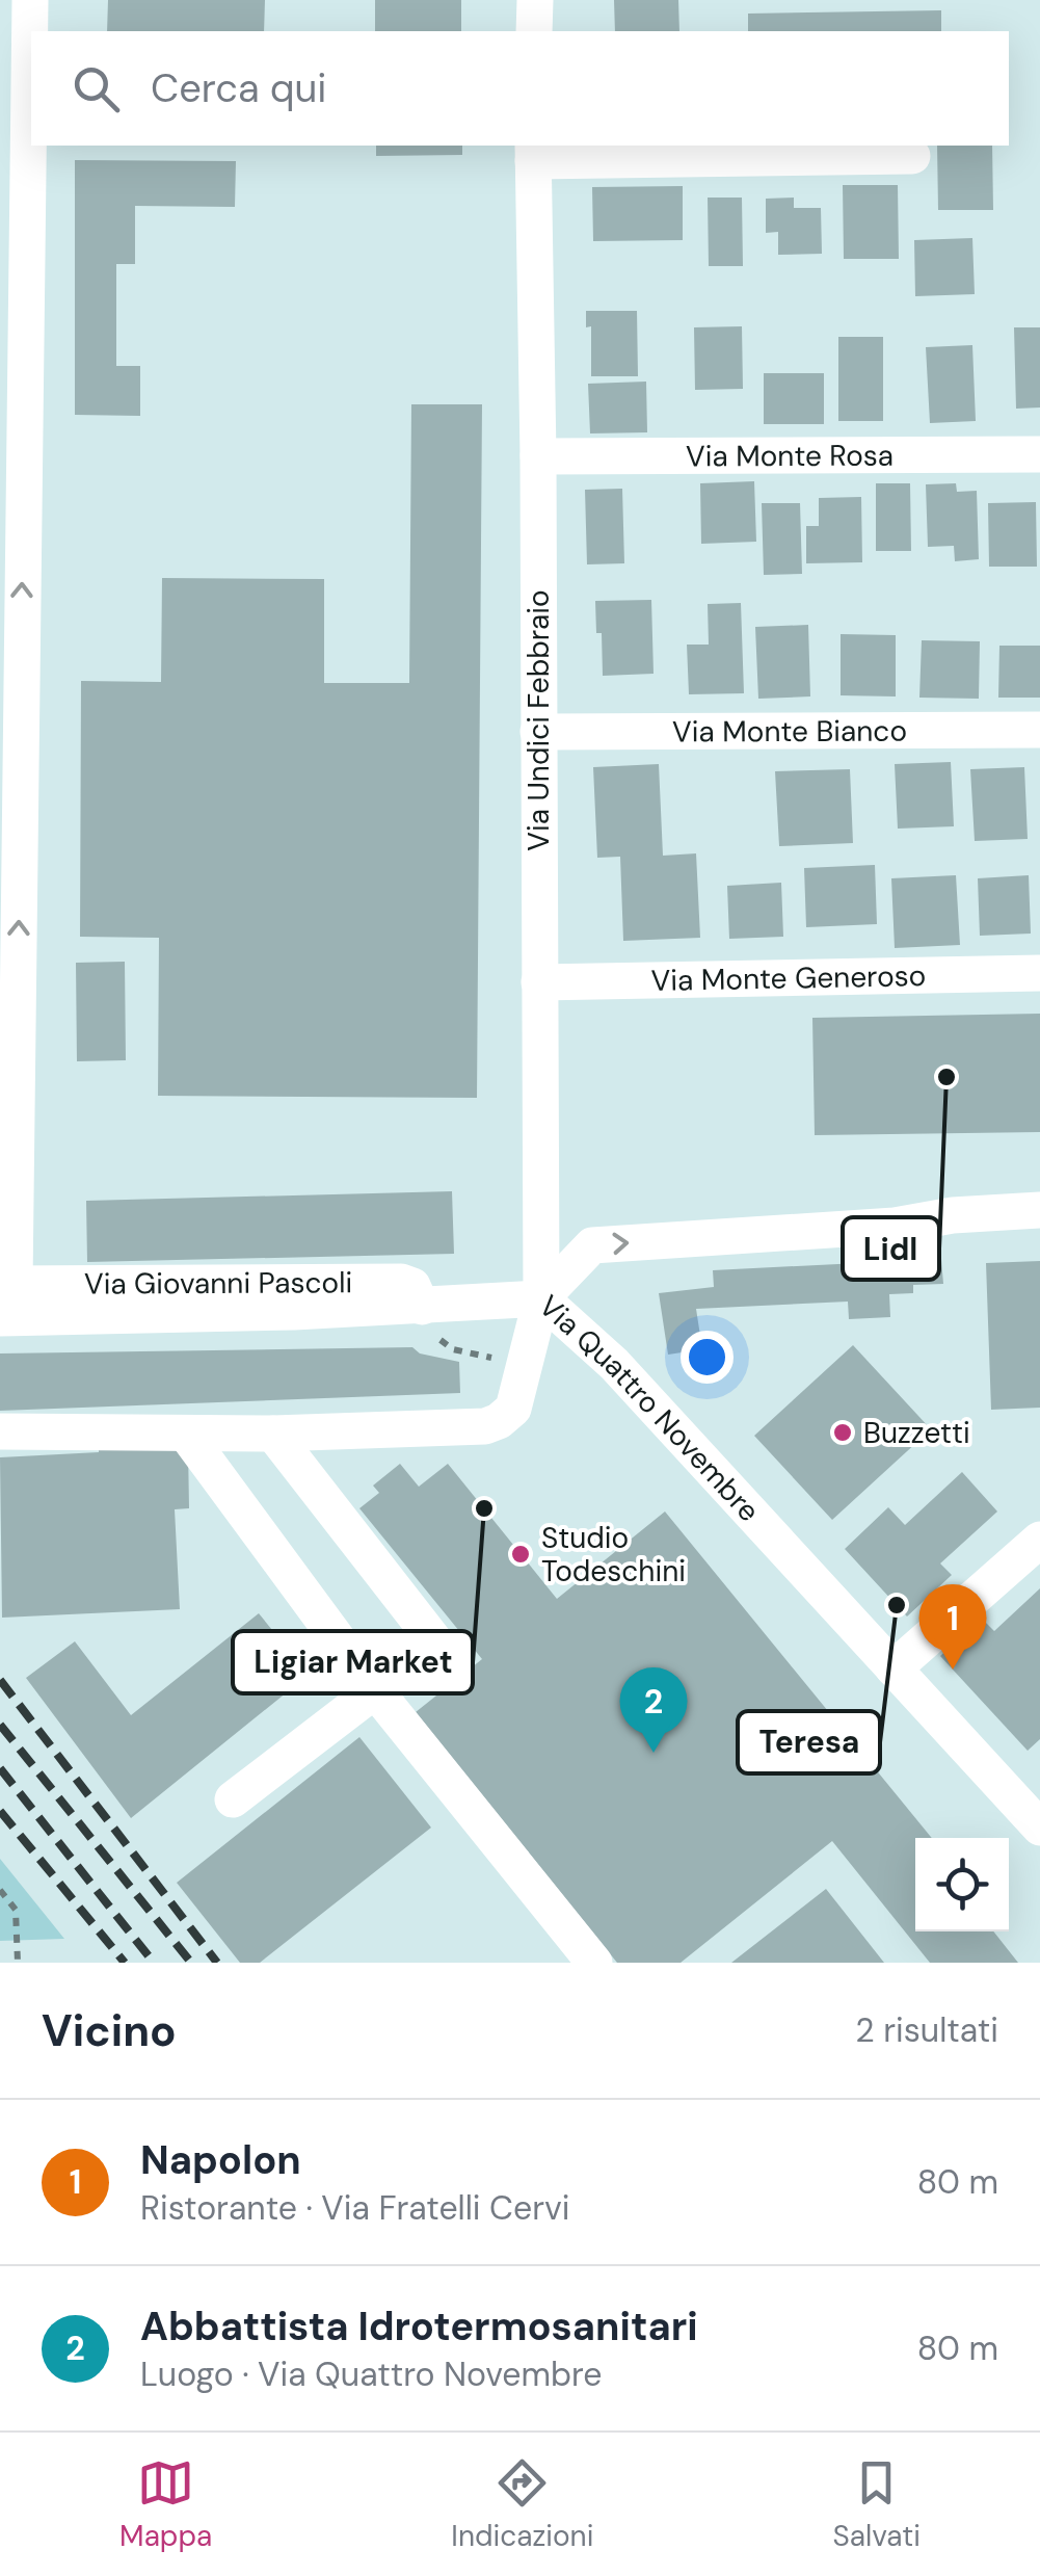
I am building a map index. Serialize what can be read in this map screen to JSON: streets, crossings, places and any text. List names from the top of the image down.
{
  "streets": {
    "street": [
      "Via Monte Rosa",
      "Via Undici Febbraio",
      "Via Monte Bianco",
      "Via Monte Generoso",
      "Via Giovanni Pascoli",
      "Via Quattro Novembre"
    ]
  },
  "crossings": [
    ["Via Monte Rosa", "Via Undici Febbraio"],
    ["Via Undici Febbraio", "Via Monte Bianco"],
    ["Via Undici Febbraio", "Via Monte Generoso"],
    ["Via Undici Febbraio", "Via Quattro Novembre"],
    ["Via Giovanni Pascoli", "Via Quattro Novembre"]
  ],
  "places": [
    "Lidl",
    "Buzzetti",
    "Ligiar Market",
    "Studio Todeschini",
    "Teresa"
  ],
  "page": {
    "search": "Cerca qui",
    "pins": ["1", "2"],
    "heading": ["Vicino", "2 risultati"],
    "list": [
      {
        "mark": "1",
        "name": "Napolon",
        "note": "Ristorante · Via Fratelli Cervi",
        "value": "80 m"
      },
      {
        "mark": "2",
        "name": "Abbattista Idrotermosanitari",
        "note": "Luogo · Via Quattro Novembre",
        "value": "80 m"
      }
    ],
    "nav": ["Mappa", "Indicazioni", "Salvati"]
  }
}
